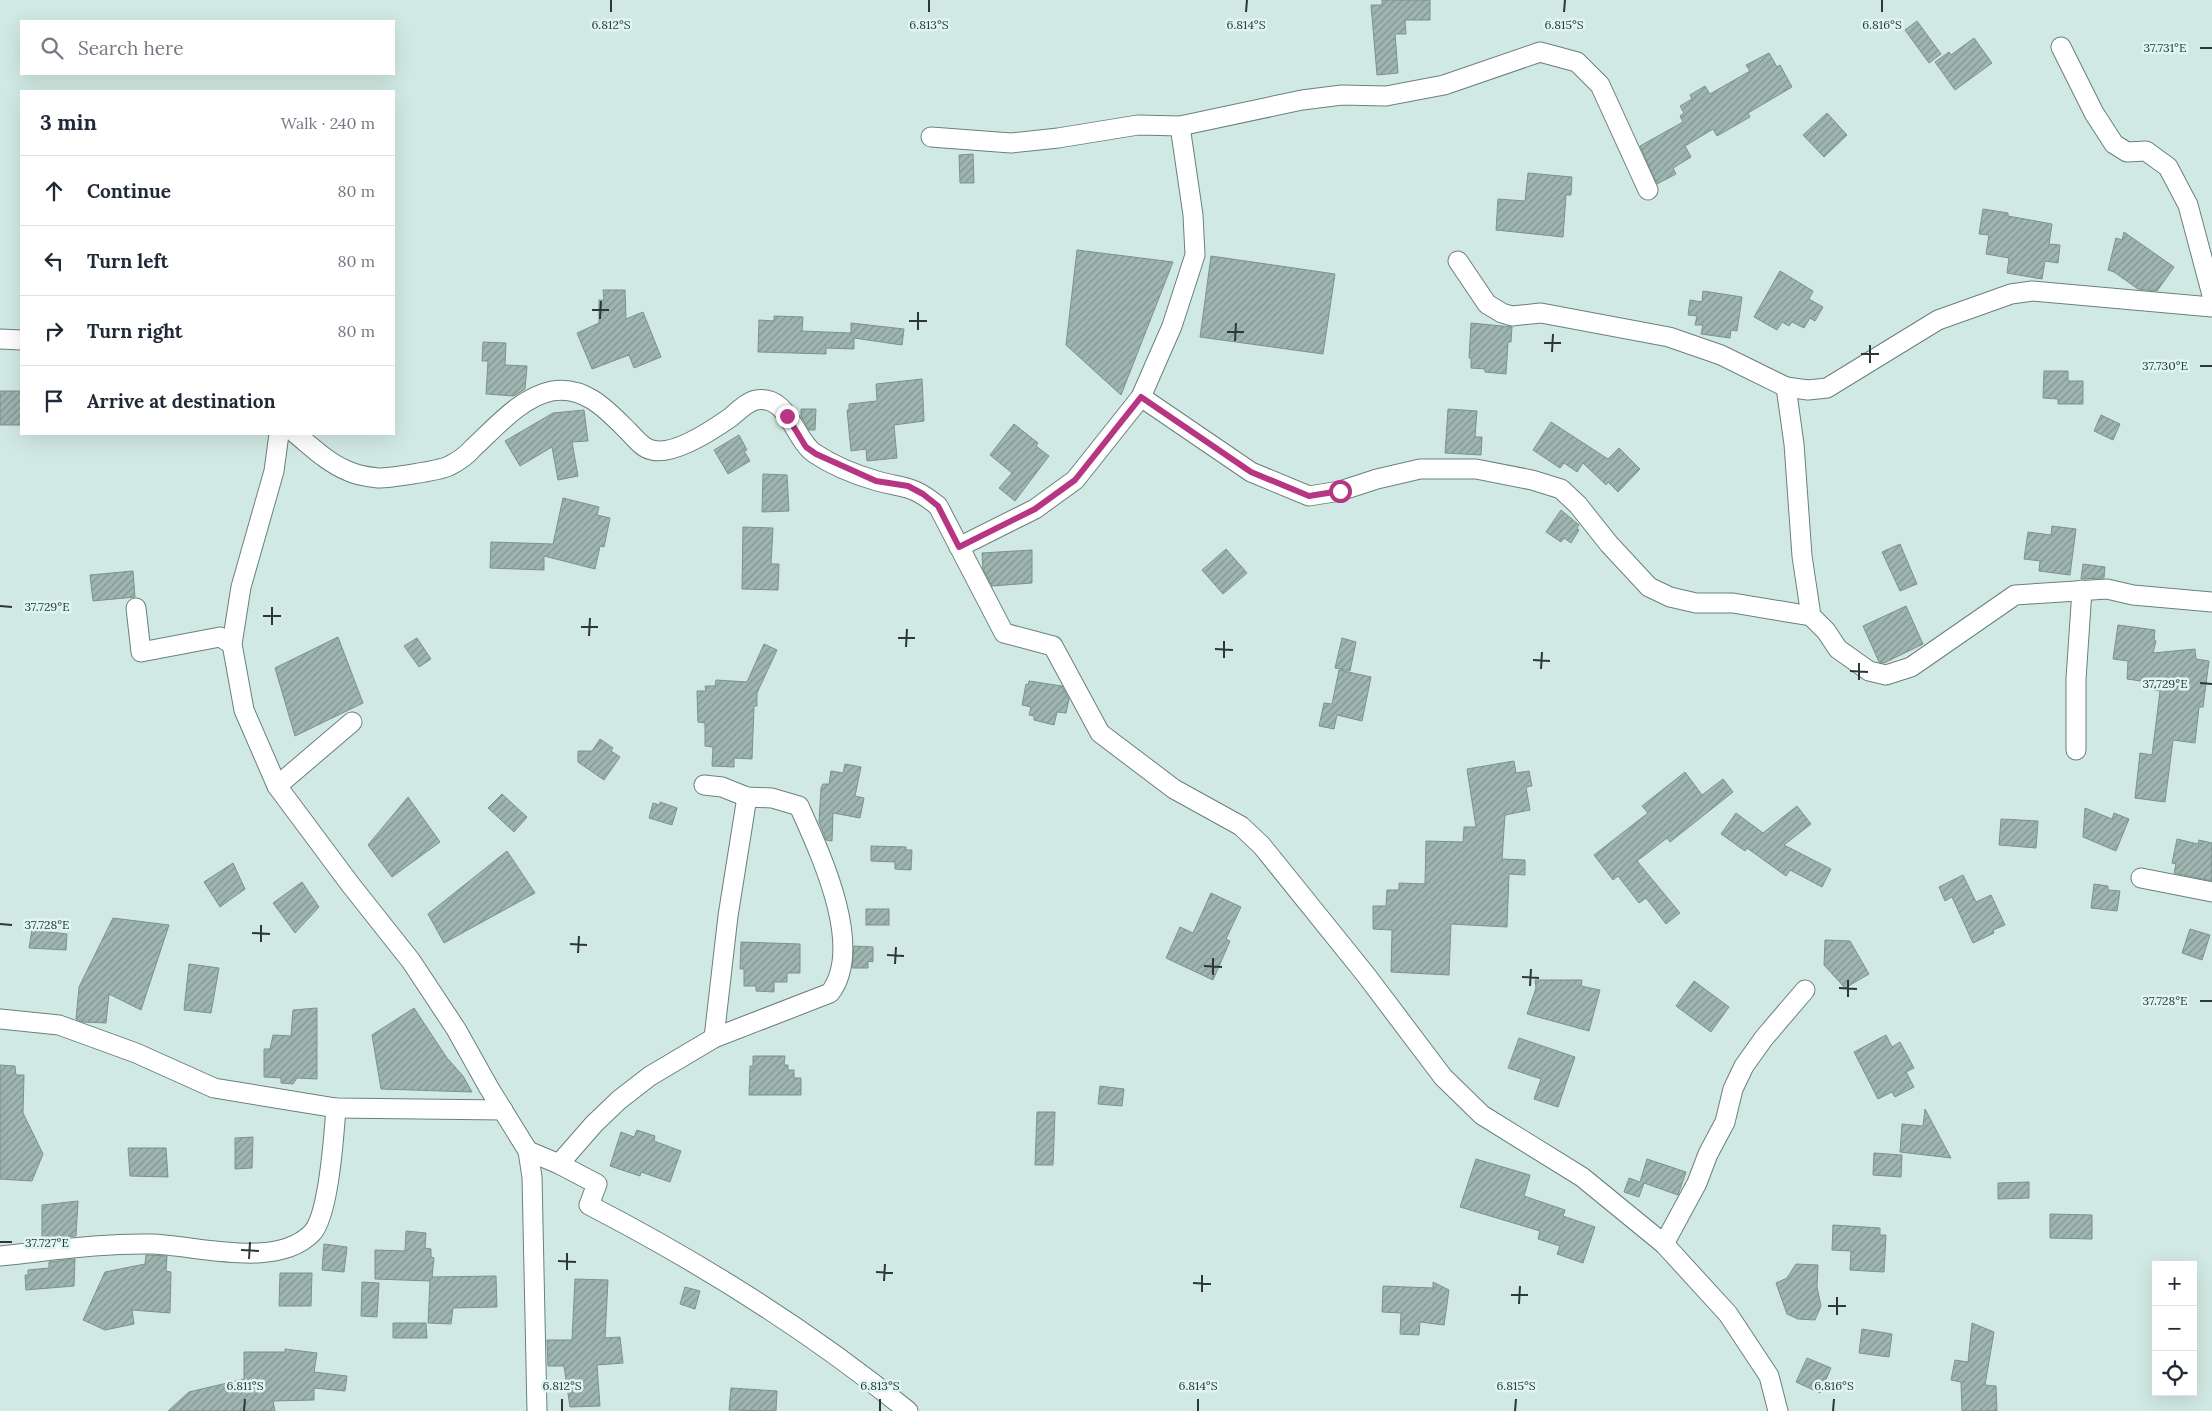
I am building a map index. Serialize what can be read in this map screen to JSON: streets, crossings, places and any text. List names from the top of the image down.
{
  "page": {
    "search": "Search here",
    "heading": ["3 min", "Walk · 240 m"],
    "list": [
      ["Continue", "80 m"],
      ["Turn left", "80 m"],
      ["Turn right", "80 m"],
      "Arrive at destination"
    ],
    "map_buttons": ["+", "−"]
  },
  "coordinates": [
    "6.812°S",
    "6.813°S",
    "6.814°S",
    "6.815°S",
    "6.816°S",
    "37.731°E",
    "37.730°E",
    "37.729°E",
    "37.728°E",
    "37.727°E",
    "6.811°S"
  ]
}
